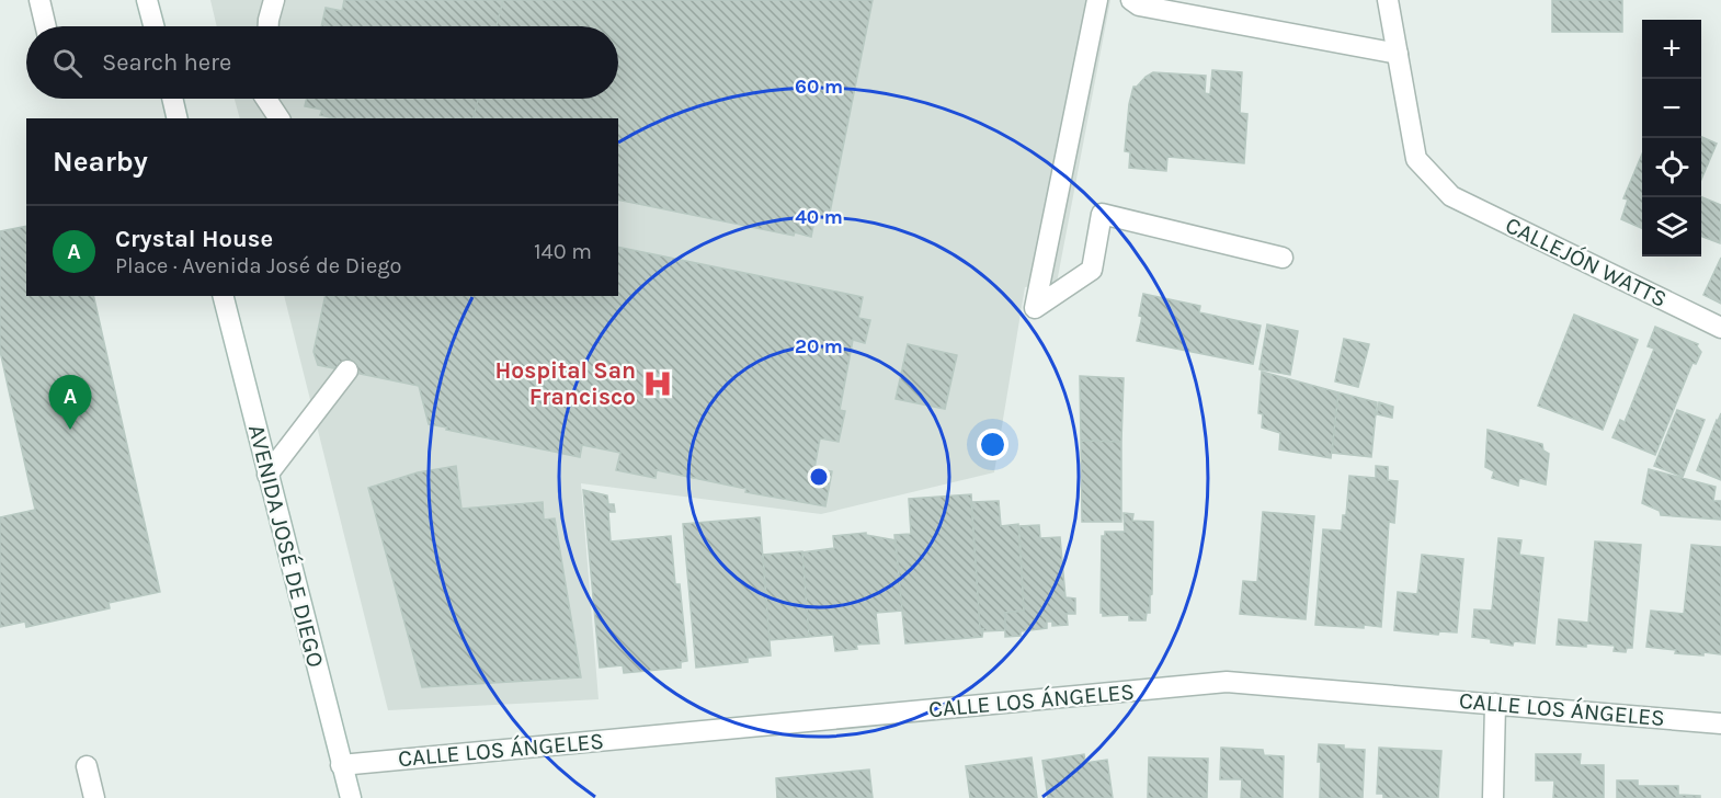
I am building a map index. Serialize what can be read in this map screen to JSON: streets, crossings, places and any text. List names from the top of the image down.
{
  "streets": {
    "street": ["CALLEJÓN WATTS", "AVENIDA JOSÉ DE DIEGO", "CALLE LOS ÁNGELES"]
  },
  "crossings": [
    ["AVENIDA JOSÉ DE DIEGO", "CALLE LOS ÁNGELES"]
  ],
  "places": {
    "hospital": ["Hospital San Francisco"]
  },
  "page": {
    "map_buttons": ["+", "−"],
    "search": "Search here",
    "heading": "Nearby",
    "list": [
      {
        "mark": "A",
        "name": "Crystal House",
        "note": "Place · Avenida José de Diego",
        "value": "140 m"
      }
    ],
    "pins": "A"
  },
  "rings": ["60 m", "40 m", "20 m"]
}
